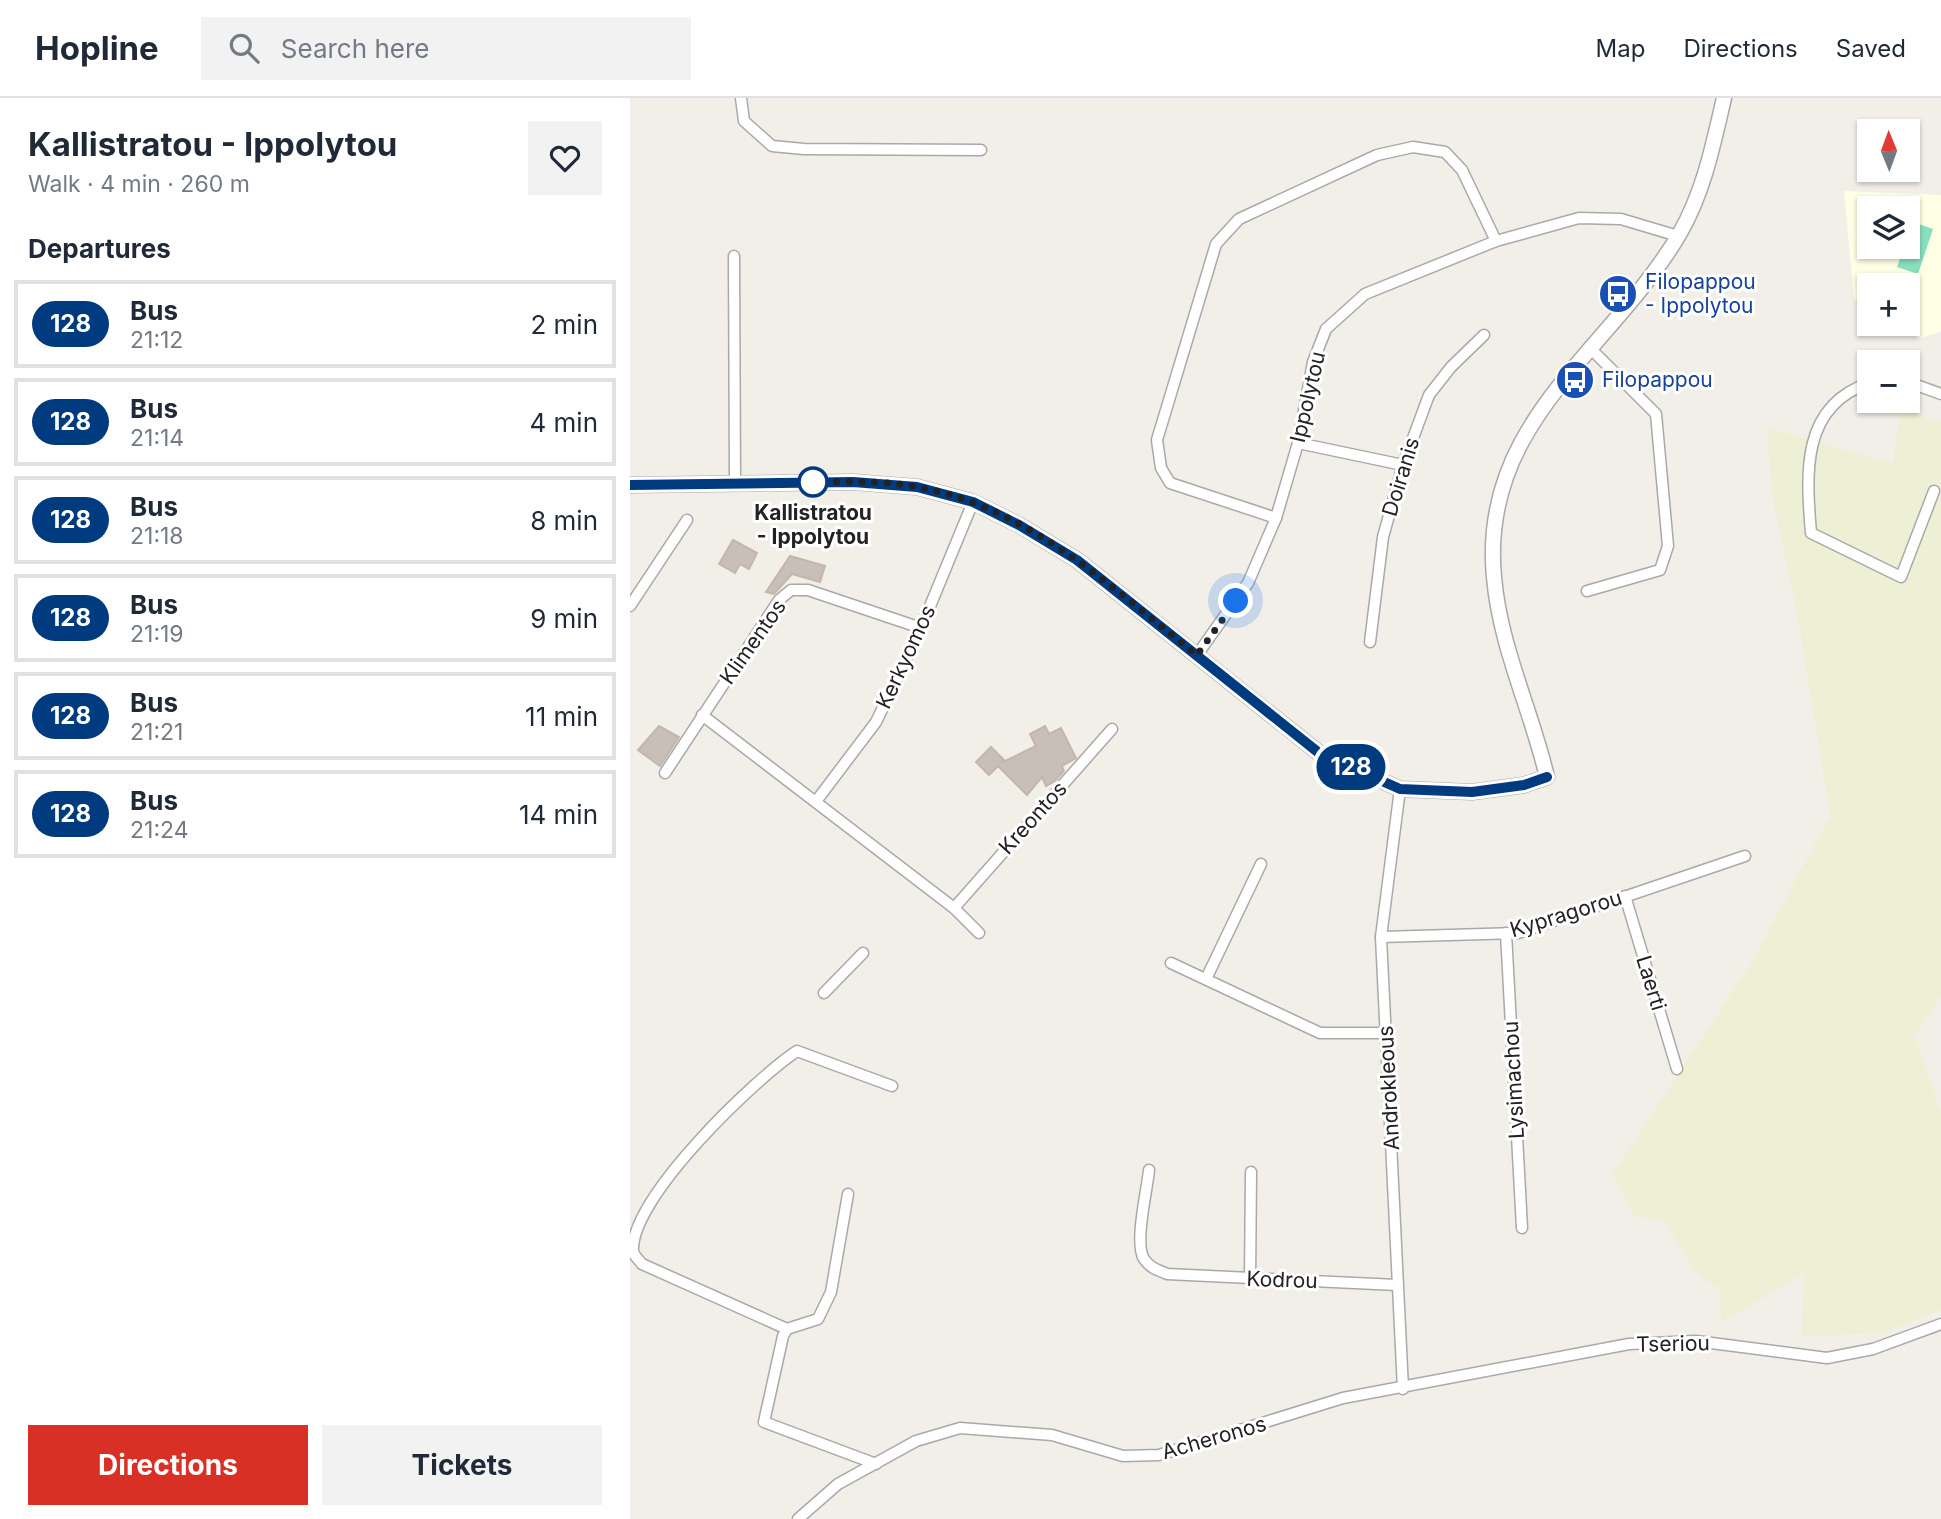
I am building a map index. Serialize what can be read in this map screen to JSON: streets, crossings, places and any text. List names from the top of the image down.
{
  "streets": {
    "street": [
      "Ippolytou",
      "Doiranis",
      "Klimentos",
      "Kerkyomos",
      "Kreontos",
      "Kypragorou",
      "Laerti",
      "Lysimachou",
      "Androkleous",
      "Kodrou",
      "Tseriou",
      "Acheronos"
    ]
  },
  "crossings": [
    ["Klimentos", "Kerkyomos"],
    ["Kypragorou", "Laerti"],
    ["Kypragorou", "Lysimachou"],
    ["Kypragorou", "Androkleous"],
    ["Androkleous", "Kodrou"],
    ["Androkleous", "Tseriou"],
    ["Androkleous", "Acheronos"],
    ["Tseriou", "Acheronos"]
  ],
  "places": {
    "bus stop": ["Filopappou - Ippolytou", "Filopappou"],
    "other": ["Kallistratou - Ippolytou"]
  },
  "lines": ["bus line 128"],
  "north": "top",
  "page": {
    "header": "Hopline",
    "search": "Search here",
    "nav": ["Map", "Directions", "Saved"],
    "heading": [
      ["Kallistratou - Ippolytou", "Walk · 4 min · 260 m"],
      "Departures"
    ],
    "on_map": "128",
    "map_buttons": ["+", "−"],
    "list": [
      {
        "mark": "128",
        "name": "Bus",
        "note": "21:12",
        "value": "2 min"
      },
      {
        "mark": "128",
        "name": "Bus",
        "note": "21:14",
        "value": "4 min"
      },
      {
        "mark": "128",
        "name": "Bus",
        "note": "21:18",
        "value": "8 min"
      },
      {
        "mark": "128",
        "name": "Bus",
        "note": "21:19",
        "value": "9 min"
      },
      {
        "mark": "128",
        "name": "Bus",
        "note": "21:21",
        "value": "11 min"
      },
      {
        "mark": "128",
        "name": "Bus",
        "note": "21:24",
        "value": "14 min"
      }
    ],
    "buttons": ["Directions", "Tickets"]
  }
}
